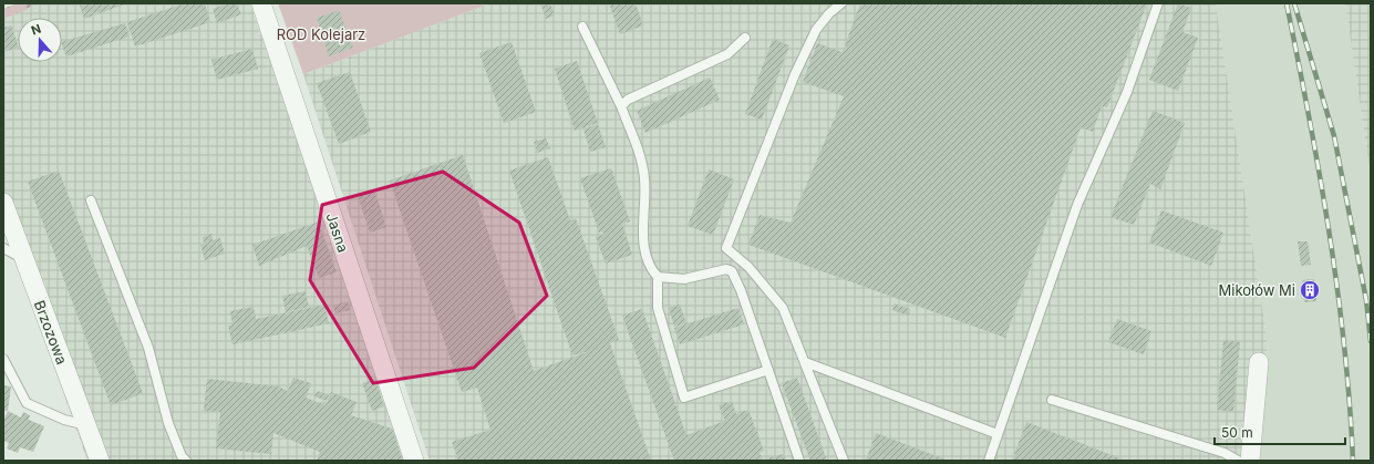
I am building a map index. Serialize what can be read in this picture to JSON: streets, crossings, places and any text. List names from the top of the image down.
{
  "streets": {
    "street": ["Jasna", "Brzozowa"]
  },
  "parks": ["ROD Kolejarz"],
  "places": {
    "building": ["Mikołów Mi"]
  },
  "scale_bar": "50 m",
  "north": "top"
}
